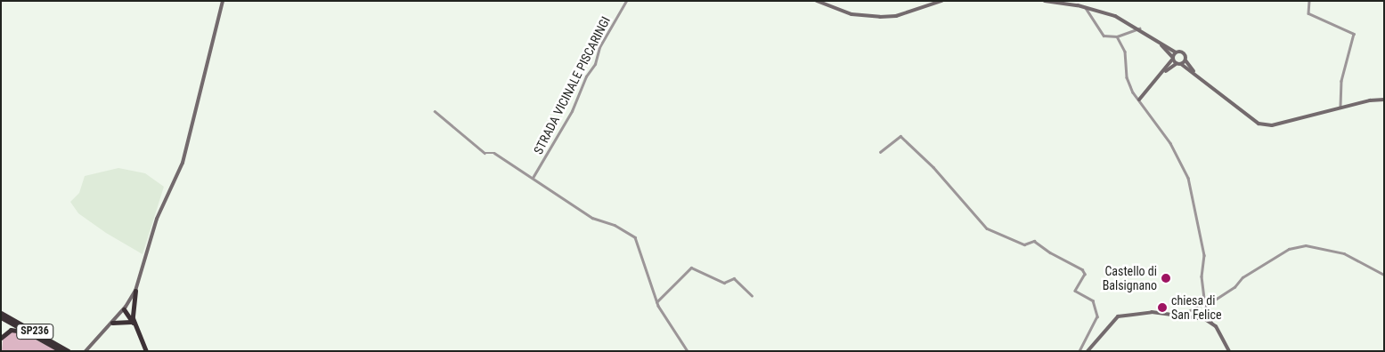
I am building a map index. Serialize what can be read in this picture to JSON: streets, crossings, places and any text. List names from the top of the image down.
{
  "streets": {
    "highway": ["SP236"],
    "street": ["STRADA VICINALE PISCARINGI"]
  },
  "places": ["Castello di Balsignano", "chiesa di San Felice"]
}
